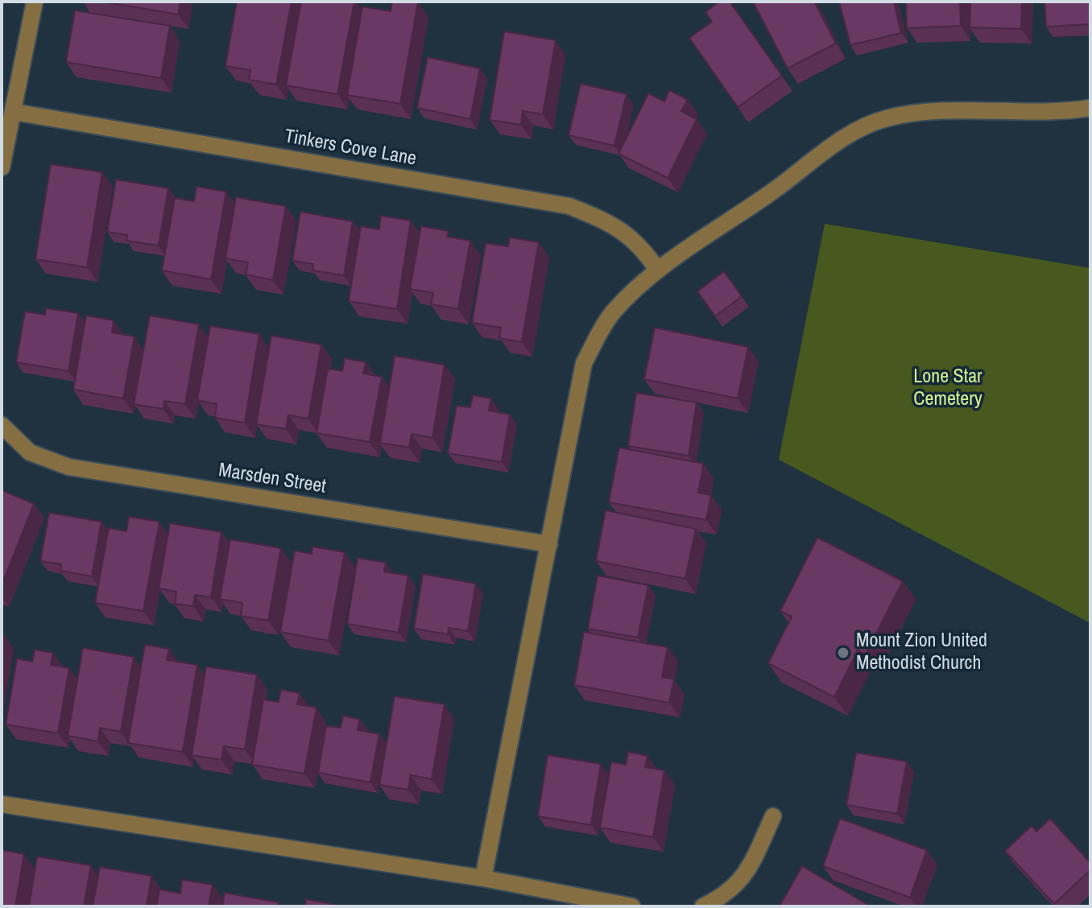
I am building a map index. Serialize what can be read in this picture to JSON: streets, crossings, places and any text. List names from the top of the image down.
{
  "streets": {
    "street": ["Tinkers Cove Lane", "Marsden Street"]
  },
  "parks": ["Lone Star Cemetery"],
  "places": ["Mount Zion United Methodist Church"]
}
